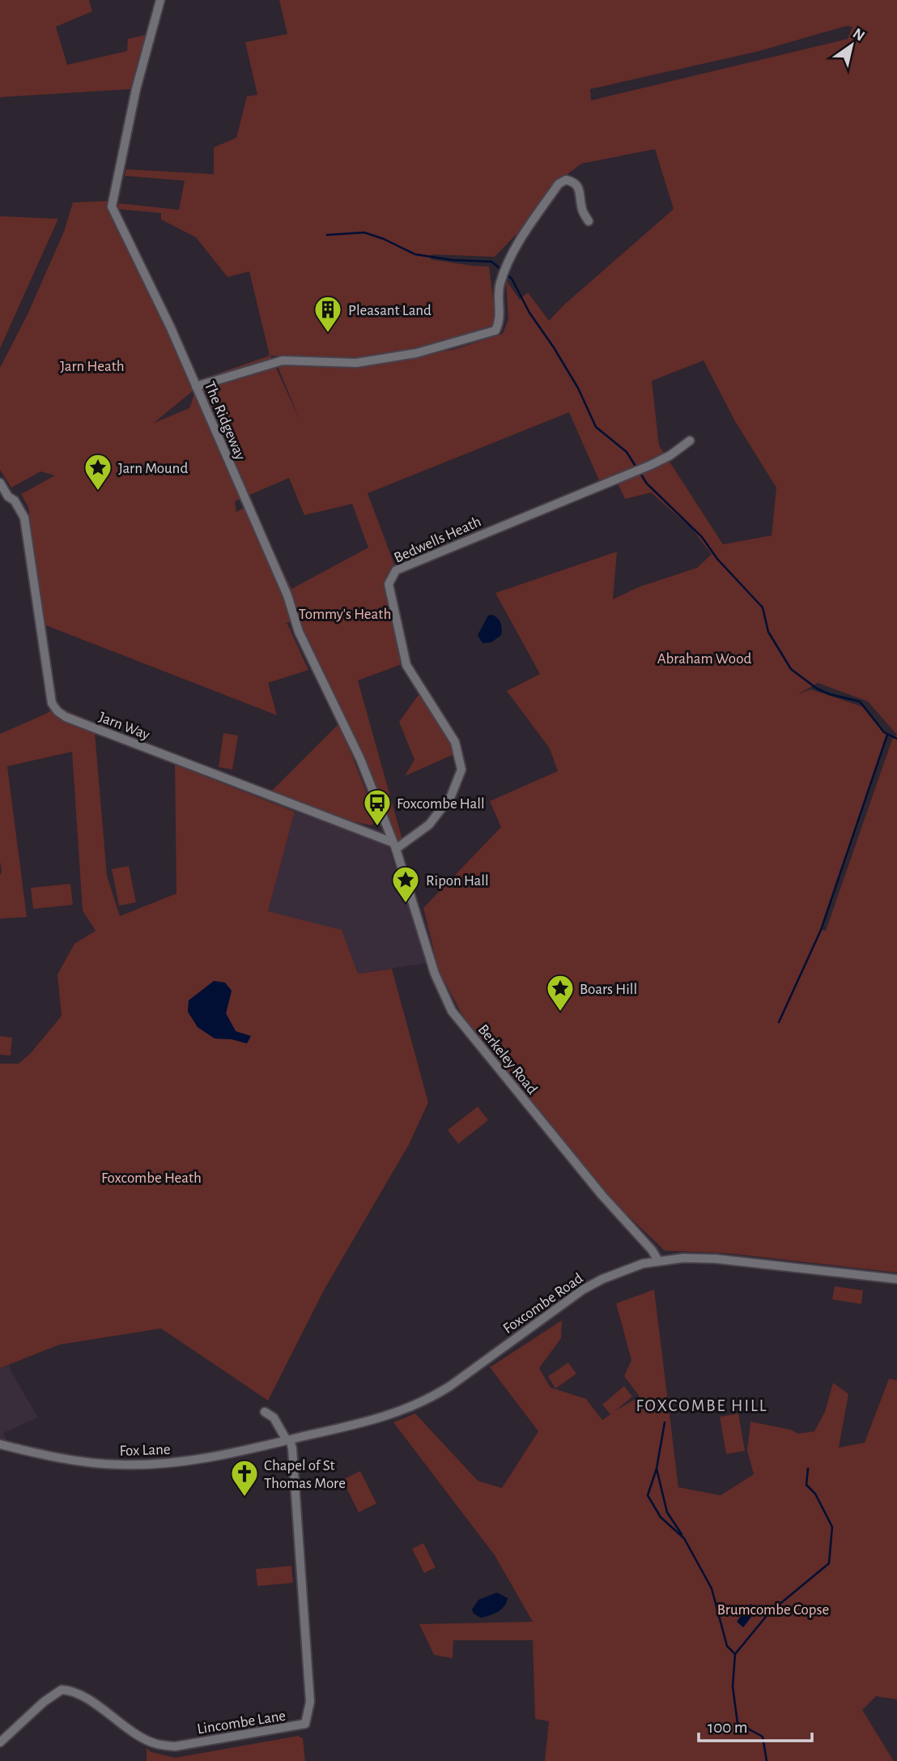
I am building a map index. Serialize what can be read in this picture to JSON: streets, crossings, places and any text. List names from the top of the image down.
{
  "streets": {
    "street": [
      "The Ridgeway",
      "Bedwells Heath",
      "Jarn Way",
      "Berkeley Road",
      "Foxcombe Road",
      "Fox Lane",
      "Lincombe Lane"
    ]
  },
  "crossings": [
    ["The Ridgeway", "Bedwells Heath"],
    ["The Ridgeway", "Jarn Way"],
    ["The Ridgeway", "Berkeley Road"],
    ["Bedwells Heath", "Jarn Way"],
    ["Bedwells Heath", "Berkeley Road"],
    ["Jarn Way", "Berkeley Road"],
    ["Berkeley Road", "Foxcombe Road"],
    ["Foxcombe Road", "Fox Lane"],
    ["Foxcombe Road", "Lincombe Lane"],
    ["Fox Lane", "Lincombe Lane"]
  ],
  "districts": ["FOXCOMBE HILL"],
  "parks": [
    "Jarn Heath",
    "Tommy's Heath",
    "Abraham Wood",
    "Foxcombe Heath",
    "Brumcombe Copse"
  ],
  "places": {
    "building": ["Pleasant Land"],
    "place": ["Jarn Mound", "Ripon Hall", "Boars Hill"],
    "bus stop": ["Foxcombe Hall"],
    "church": ["Chapel of St Thomas More"]
  },
  "scale_bar": "100 m",
  "north": "top right"
}
